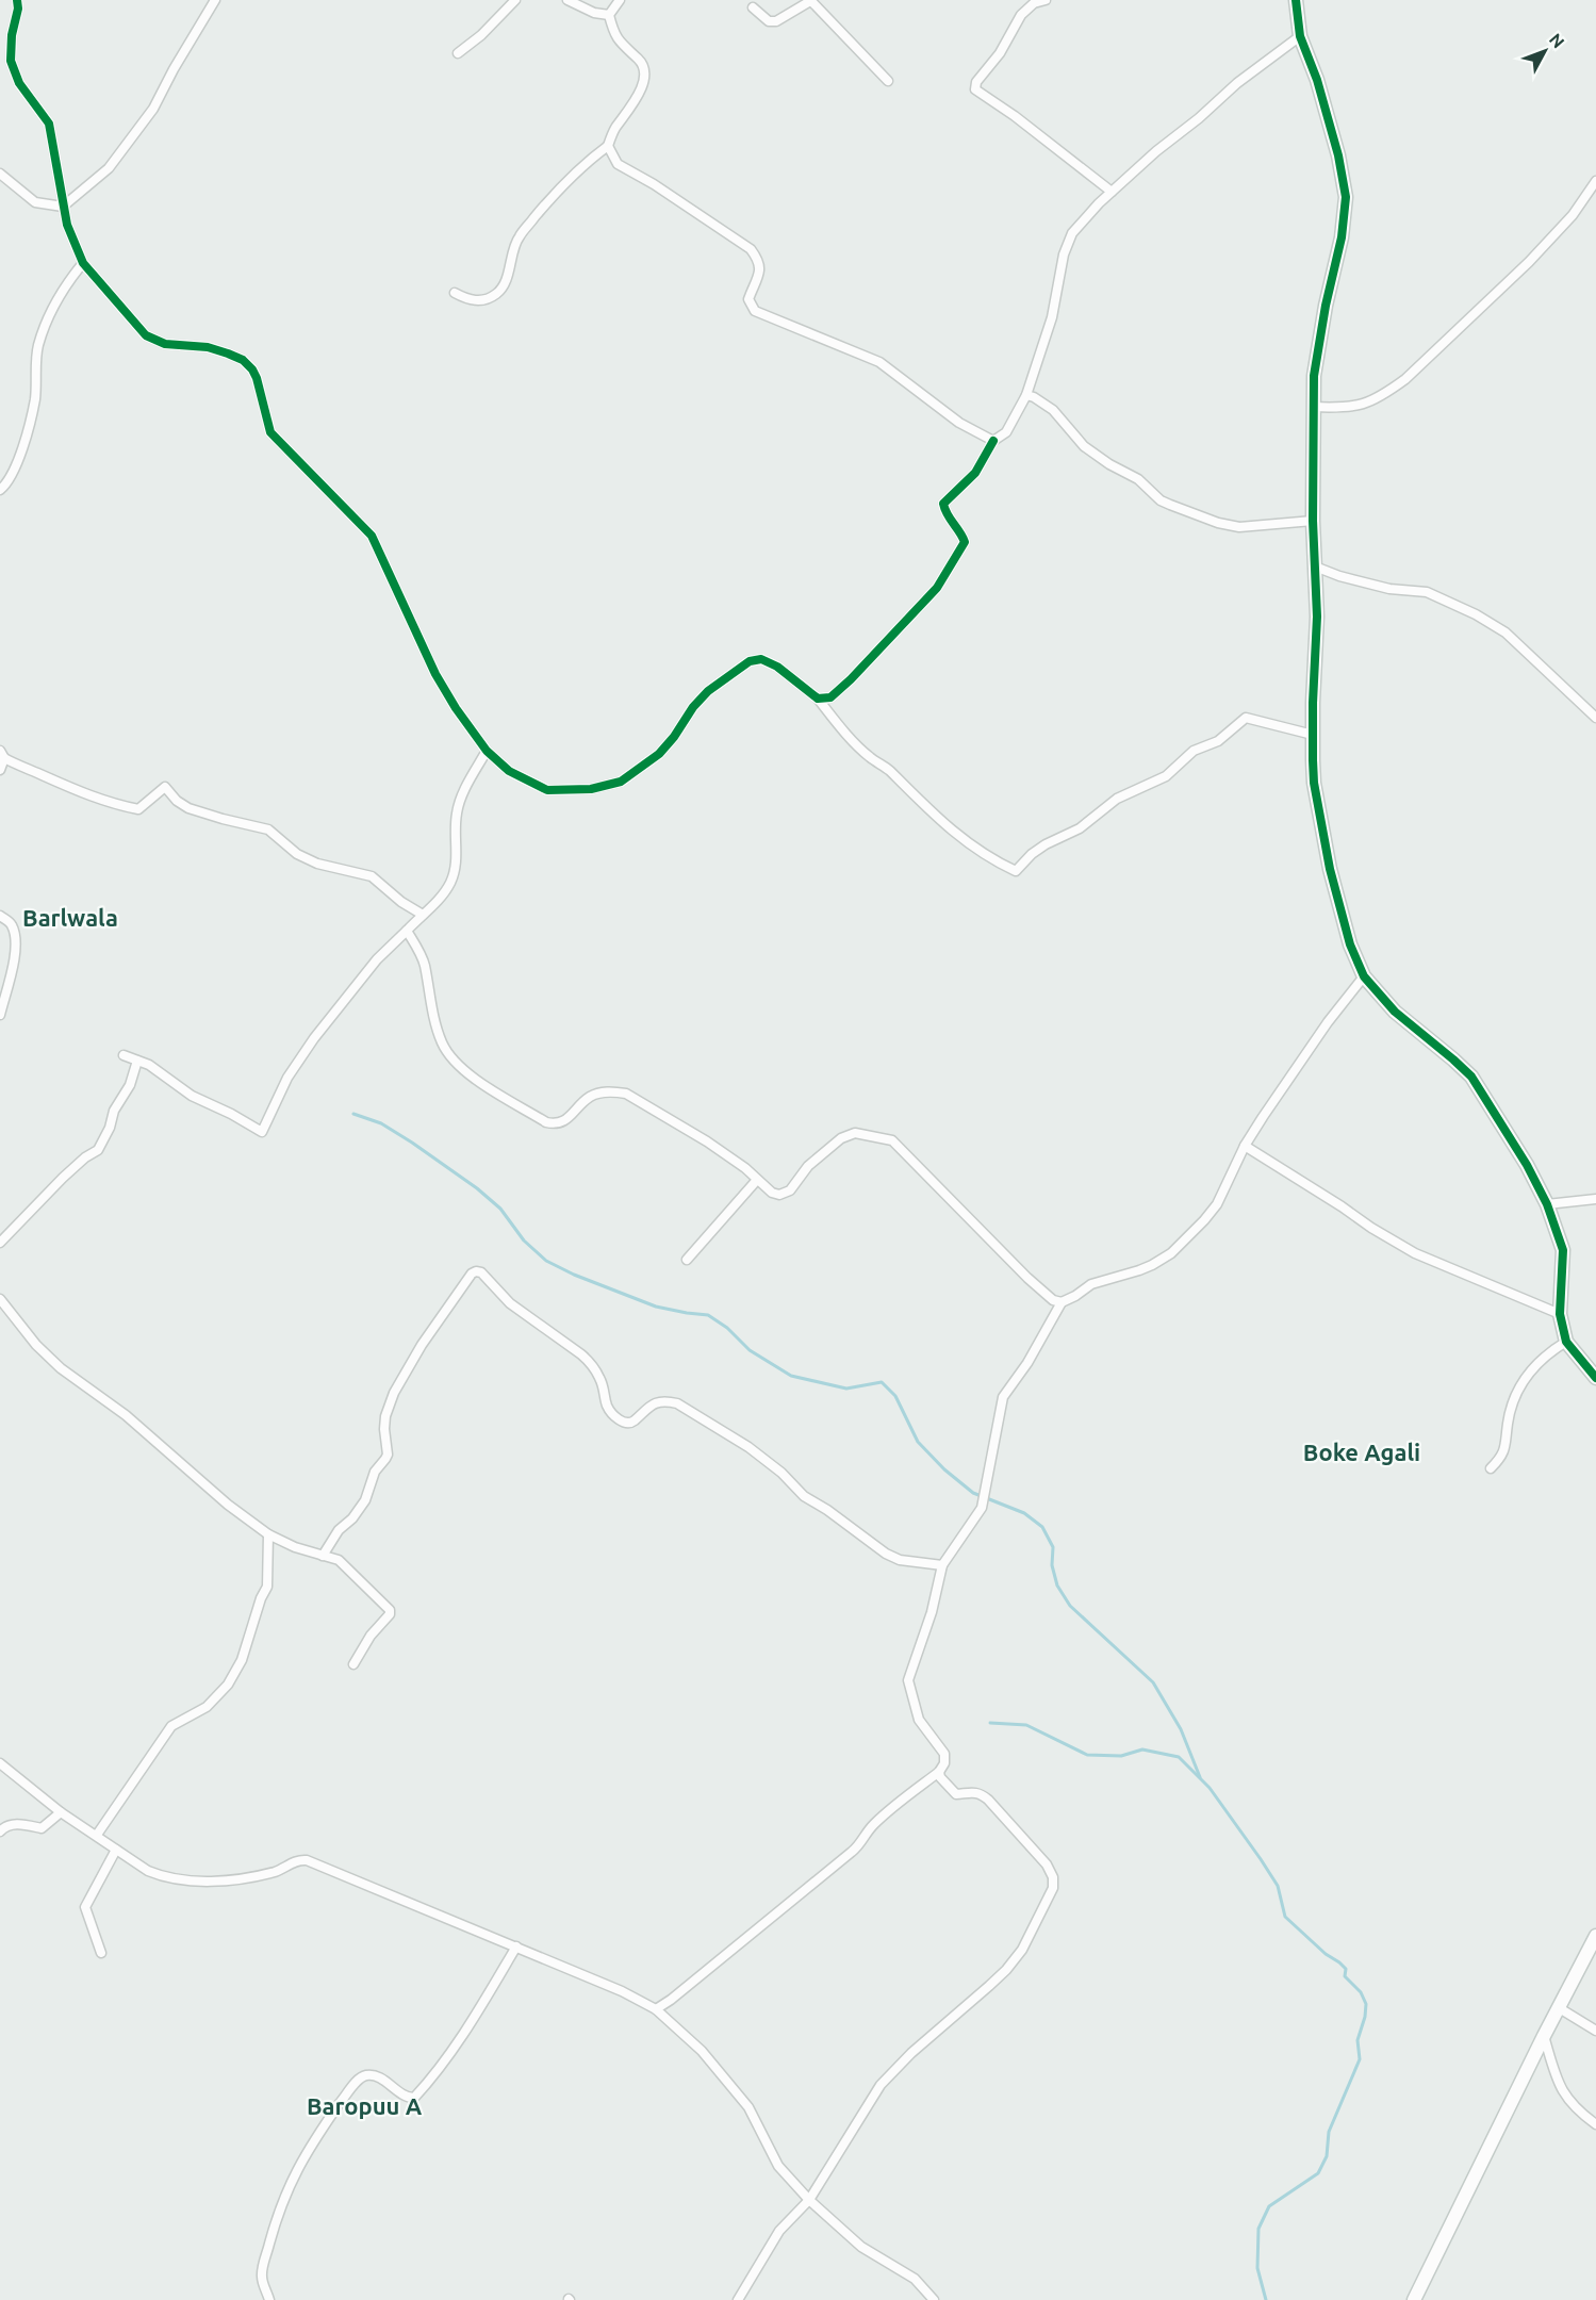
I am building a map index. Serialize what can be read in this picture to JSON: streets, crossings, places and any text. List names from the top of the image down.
{
  "districts": ["Barlwala", "Boke Agali", "Baropuu A"],
  "north": "top right"
}
